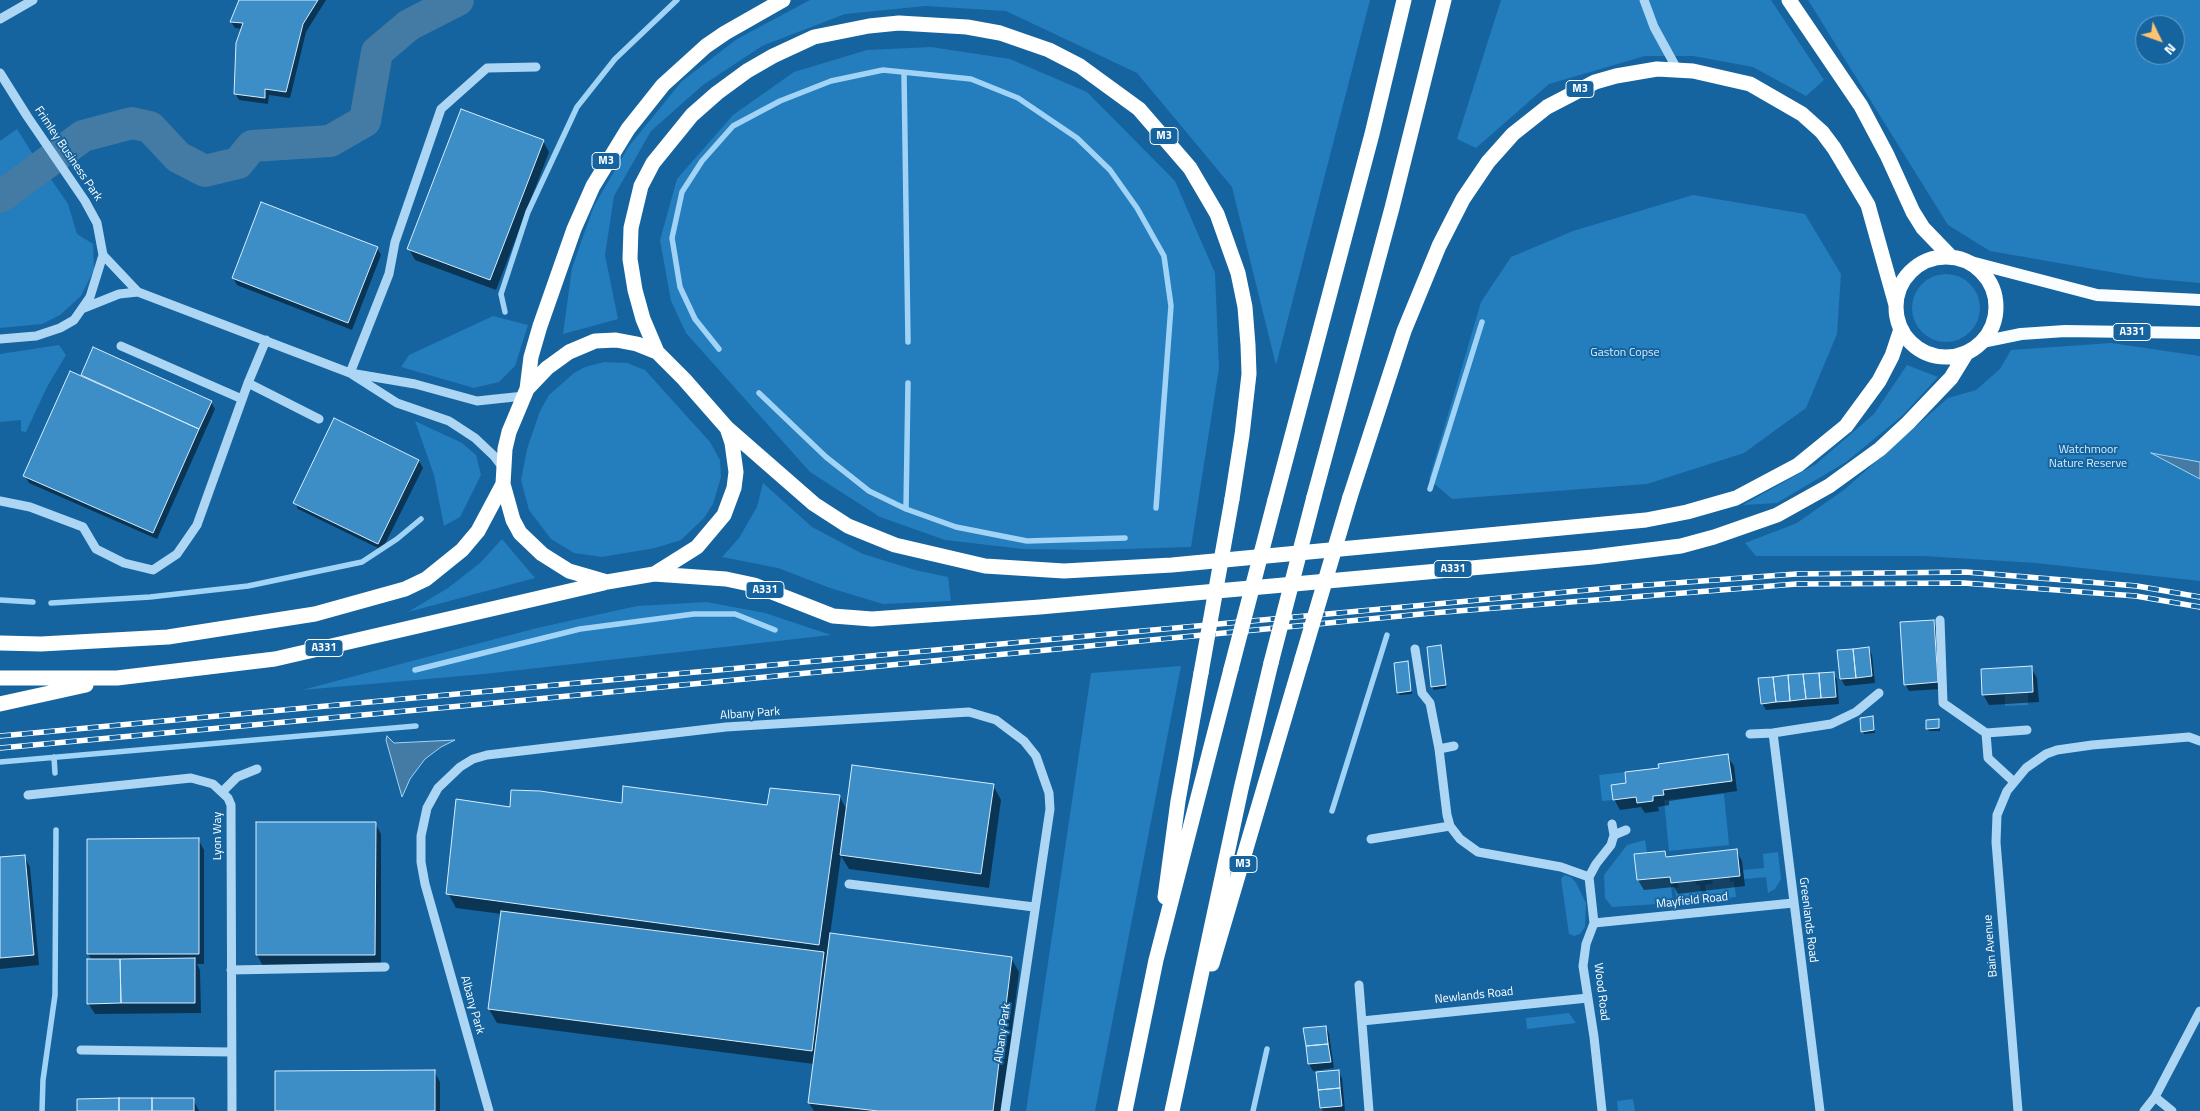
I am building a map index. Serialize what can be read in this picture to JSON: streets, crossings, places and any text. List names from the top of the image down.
{
  "streets": {
    "highway": ["M3", "A331"],
    "street": [
      "Frimley Business Park",
      "Albany Park",
      "Lyon Way",
      "Mayfield Road",
      "Greenlands Road",
      "Bain Avenue",
      "Wood Road",
      "Newlands Road"
    ]
  },
  "crossings": [
    ["M3", "A331"],
    ["Mayfield Road", "Greenlands Road"],
    ["Mayfield Road", "Wood Road"],
    ["Wood Road", "Newlands Road"]
  ],
  "parks": ["Gaston Copse", "Watchmoor Nature Reserve"],
  "north": "bottom right"
}
